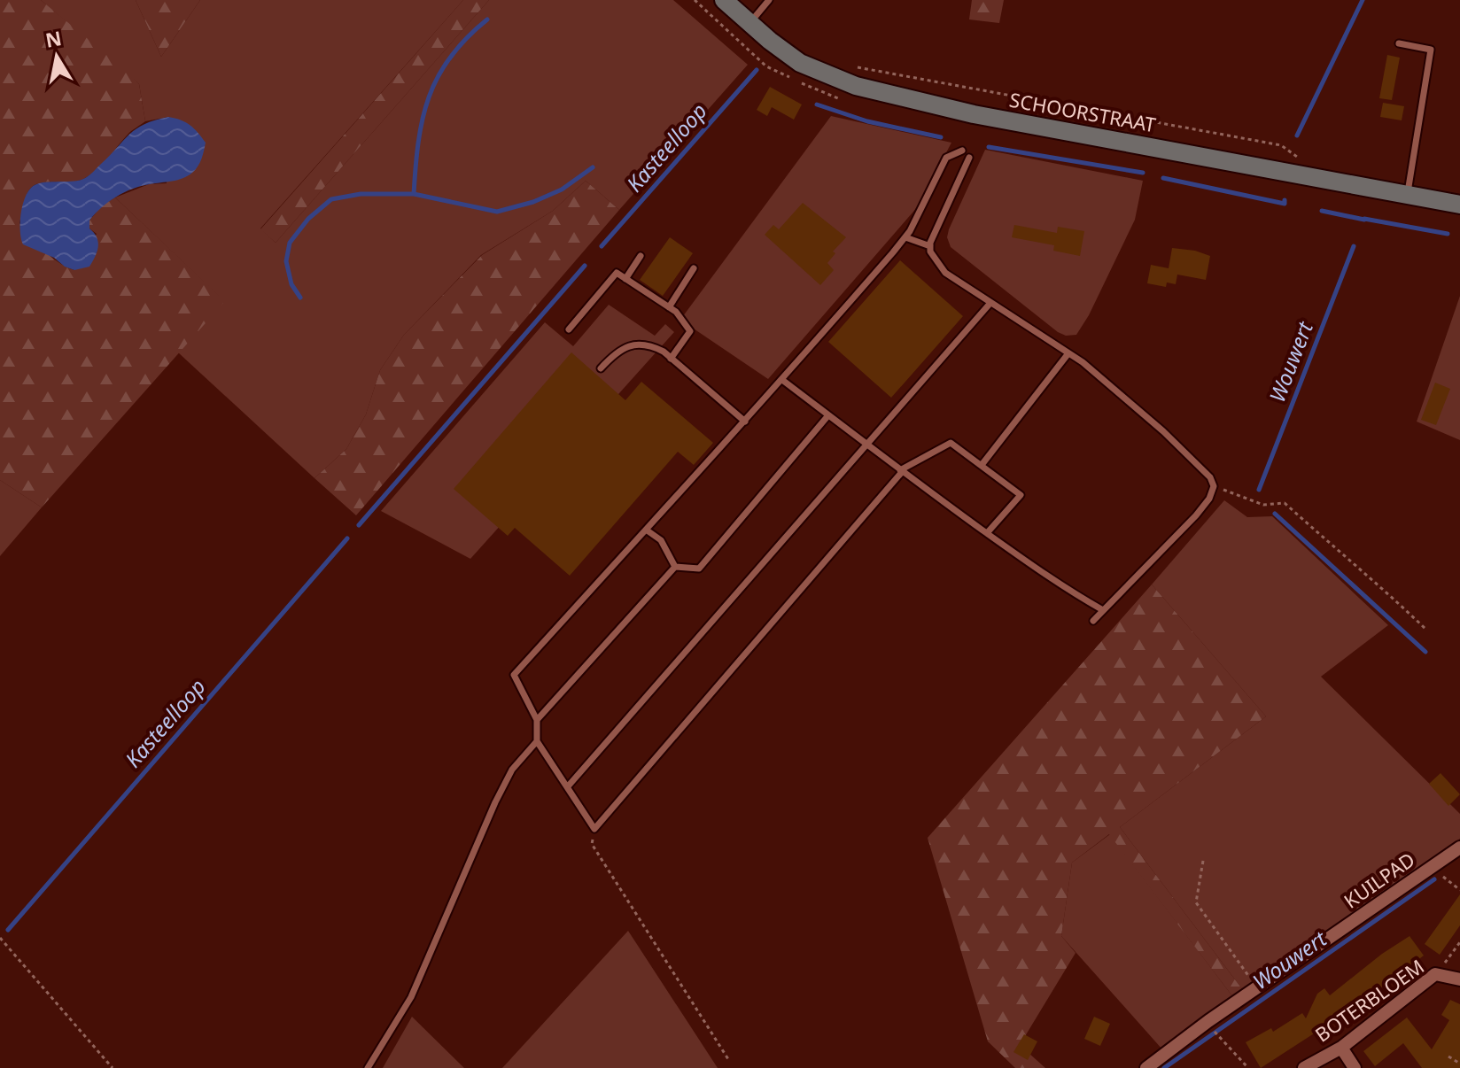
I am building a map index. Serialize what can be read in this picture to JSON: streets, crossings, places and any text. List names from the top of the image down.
{
  "streets": {
    "street": ["SCHOORSTRAAT", "KUILPAD", "BOTERBLOEM"]
  },
  "water": ["Kasteelloop", "Wouwert"],
  "north": "top"
}
